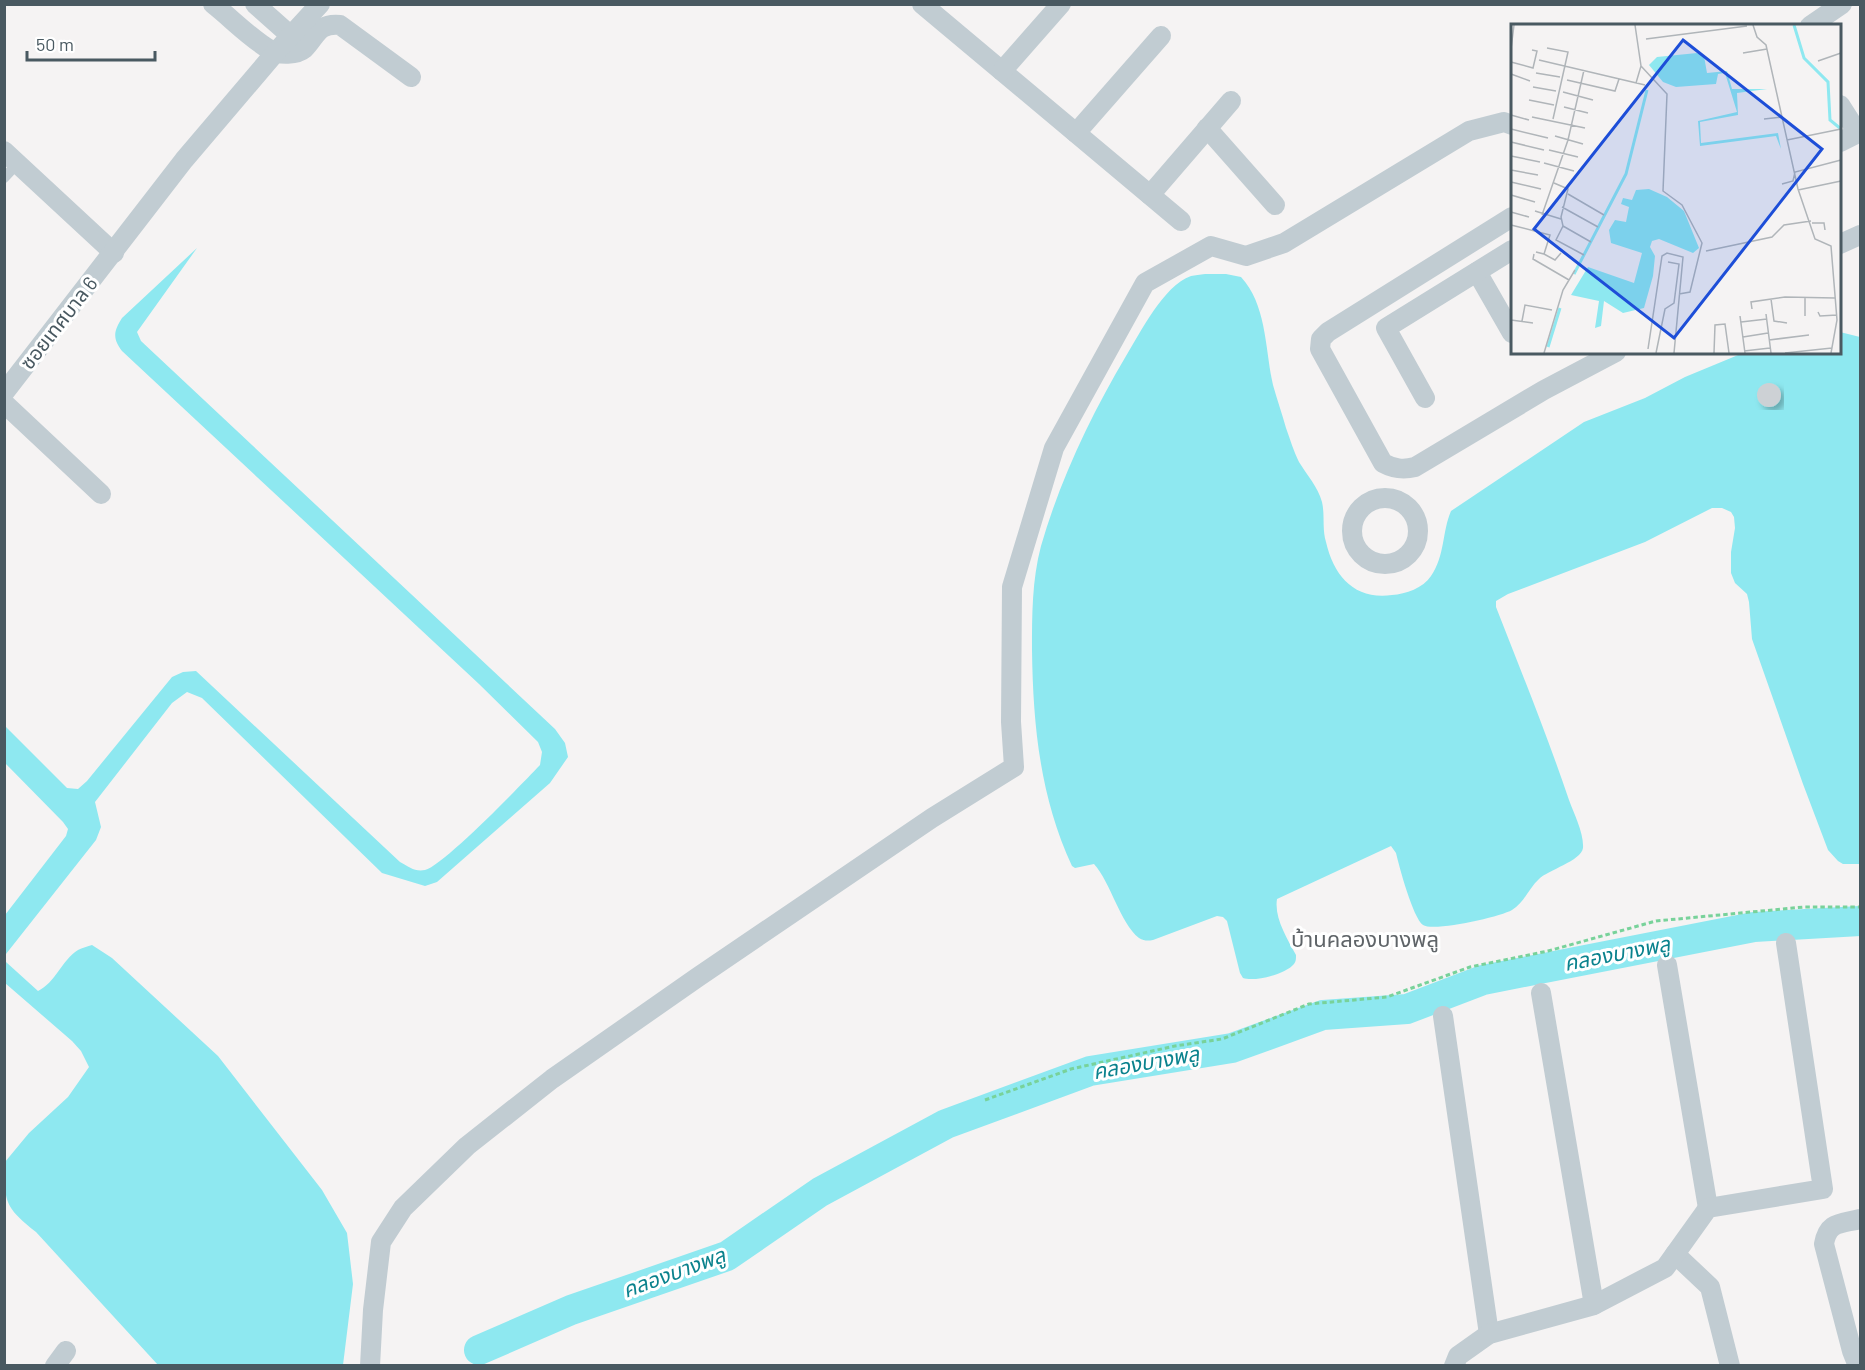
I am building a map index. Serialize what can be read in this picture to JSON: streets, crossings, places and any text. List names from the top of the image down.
{
  "streets": {
    "street": ["ซอยเทศบาล 6"]
  },
  "districts": ["บ้านคลองบางพลู"],
  "water": ["คลองบางพลู"],
  "scale_bar": "50 m"
}
